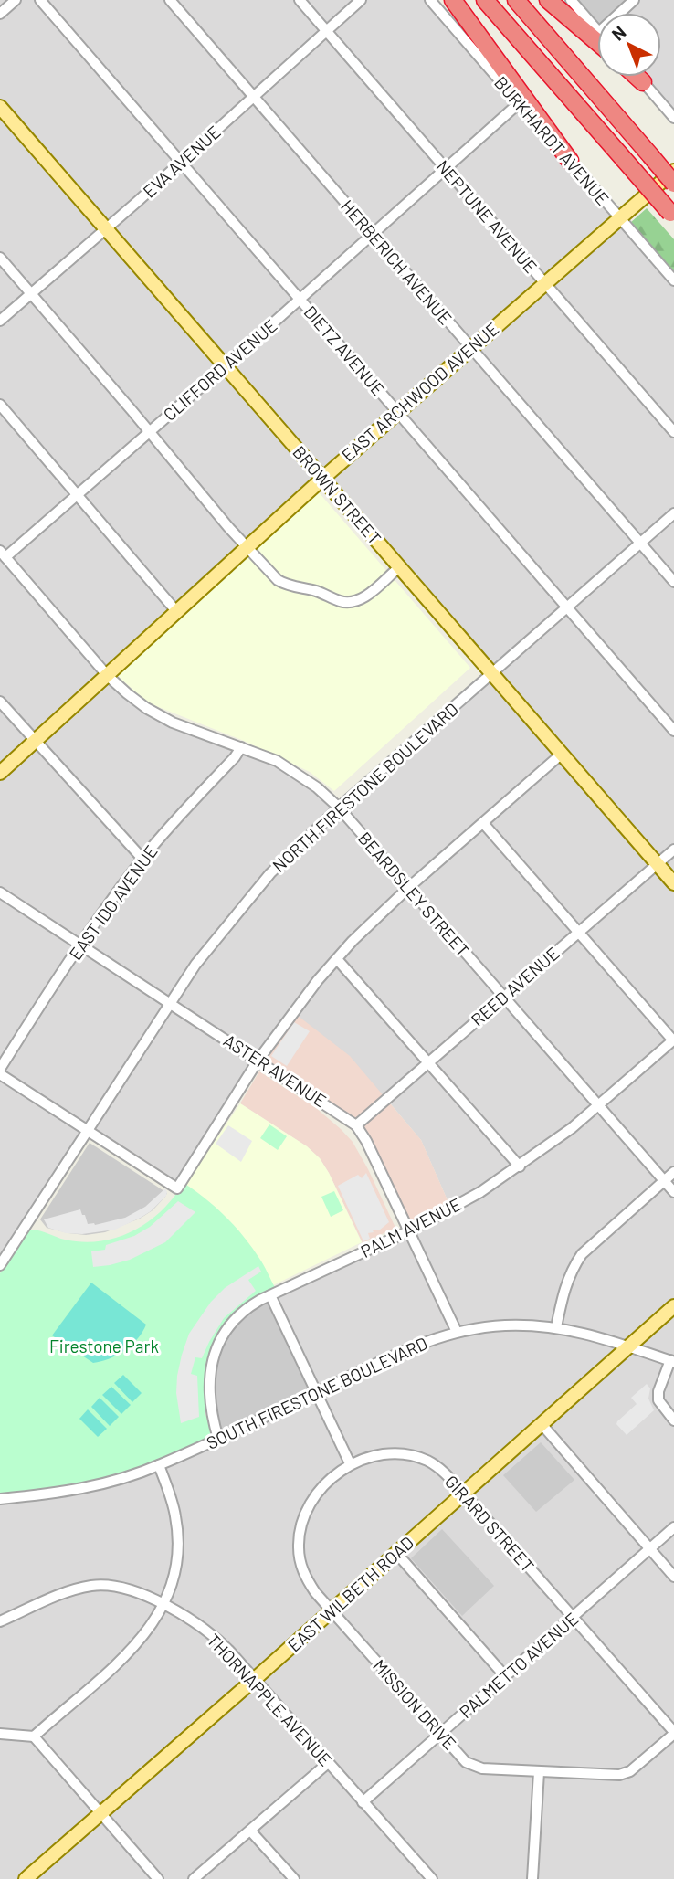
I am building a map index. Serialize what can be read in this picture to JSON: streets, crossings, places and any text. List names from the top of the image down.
{
  "streets": {
    "main road": ["EAST ARCHWOOD AVENUE", "BROWN STREET", "EAST WILBETH ROAD"],
    "street": [
      "BURKHARDT AVENUE",
      "EVA AVENUE",
      "NEPTUNE AVENUE",
      "HERBERICH AVENUE",
      "DIETZ AVENUE",
      "CLIFFORD AVENUE",
      "NORTH FIRESTONE BOULEVARD",
      "BEARDSLEY STREET",
      "EAST IDO AVENUE",
      "REED AVENUE",
      "ASTER AVENUE",
      "PALM AVENUE",
      "SOUTH FIRESTONE BOULEVARD",
      "GIRARD STREET",
      "PALMETTO AVENUE",
      "THORNAPPLE AVENUE",
      "MISSION DRIVE"
    ]
  },
  "crossings": [
    ["BURKHARDT AVENUE", "CLIFFORD AVENUE"],
    ["BURKHARDT AVENUE", "EAST ARCHWOOD AVENUE"],
    ["EVA AVENUE", "NEPTUNE AVENUE"],
    ["EVA AVENUE", "HERBERICH AVENUE"],
    ["EVA AVENUE", "DIETZ AVENUE"],
    ["EVA AVENUE", "BROWN STREET"],
    ["NEPTUNE AVENUE", "CLIFFORD AVENUE"],
    ["NEPTUNE AVENUE", "EAST ARCHWOOD AVENUE"],
    ["HERBERICH AVENUE", "CLIFFORD AVENUE"],
    ["HERBERICH AVENUE", "EAST ARCHWOOD AVENUE"],
    ["HERBERICH AVENUE", "NORTH FIRESTONE BOULEVARD"],
    ["DIETZ AVENUE", "CLIFFORD AVENUE"],
    ["DIETZ AVENUE", "EAST ARCHWOOD AVENUE"],
    ["DIETZ AVENUE", "NORTH FIRESTONE BOULEVARD"],
    ["CLIFFORD AVENUE", "BROWN STREET"],
    ["CLIFFORD AVENUE", "BEARDSLEY STREET"],
    ["EAST ARCHWOOD AVENUE", "BROWN STREET"],
    ["EAST ARCHWOOD AVENUE", "BEARDSLEY STREET"],
    ["BROWN STREET", "NORTH FIRESTONE BOULEVARD"],
    ["BROWN STREET", "REED AVENUE"],
    ["NORTH FIRESTONE BOULEVARD", "BEARDSLEY STREET"],
    ["NORTH FIRESTONE BOULEVARD", "ASTER AVENUE"],
    ["BEARDSLEY STREET", "EAST IDO AVENUE"],
    ["BEARDSLEY STREET", "REED AVENUE"],
    ["BEARDSLEY STREET", "PALM AVENUE"],
    ["EAST IDO AVENUE", "ASTER AVENUE"],
    ["REED AVENUE", "ASTER AVENUE"],
    ["ASTER AVENUE", "PALM AVENUE"],
    ["ASTER AVENUE", "SOUTH FIRESTONE BOULEVARD"],
    ["PALM AVENUE", "SOUTH FIRESTONE BOULEVARD"],
    ["SOUTH FIRESTONE BOULEVARD", "EAST WILBETH ROAD"],
    ["GIRARD STREET", "EAST WILBETH ROAD"],
    ["GIRARD STREET", "PALMETTO AVENUE"],
    ["GIRARD STREET", "MISSION DRIVE"],
    ["EAST WILBETH ROAD", "THORNAPPLE AVENUE"],
    ["EAST WILBETH ROAD", "MISSION DRIVE"],
    ["PALMETTO AVENUE", "THORNAPPLE AVENUE"],
    ["PALMETTO AVENUE", "MISSION DRIVE"]
  ],
  "parks": ["Firestone Park"],
  "north": "top left"
}
